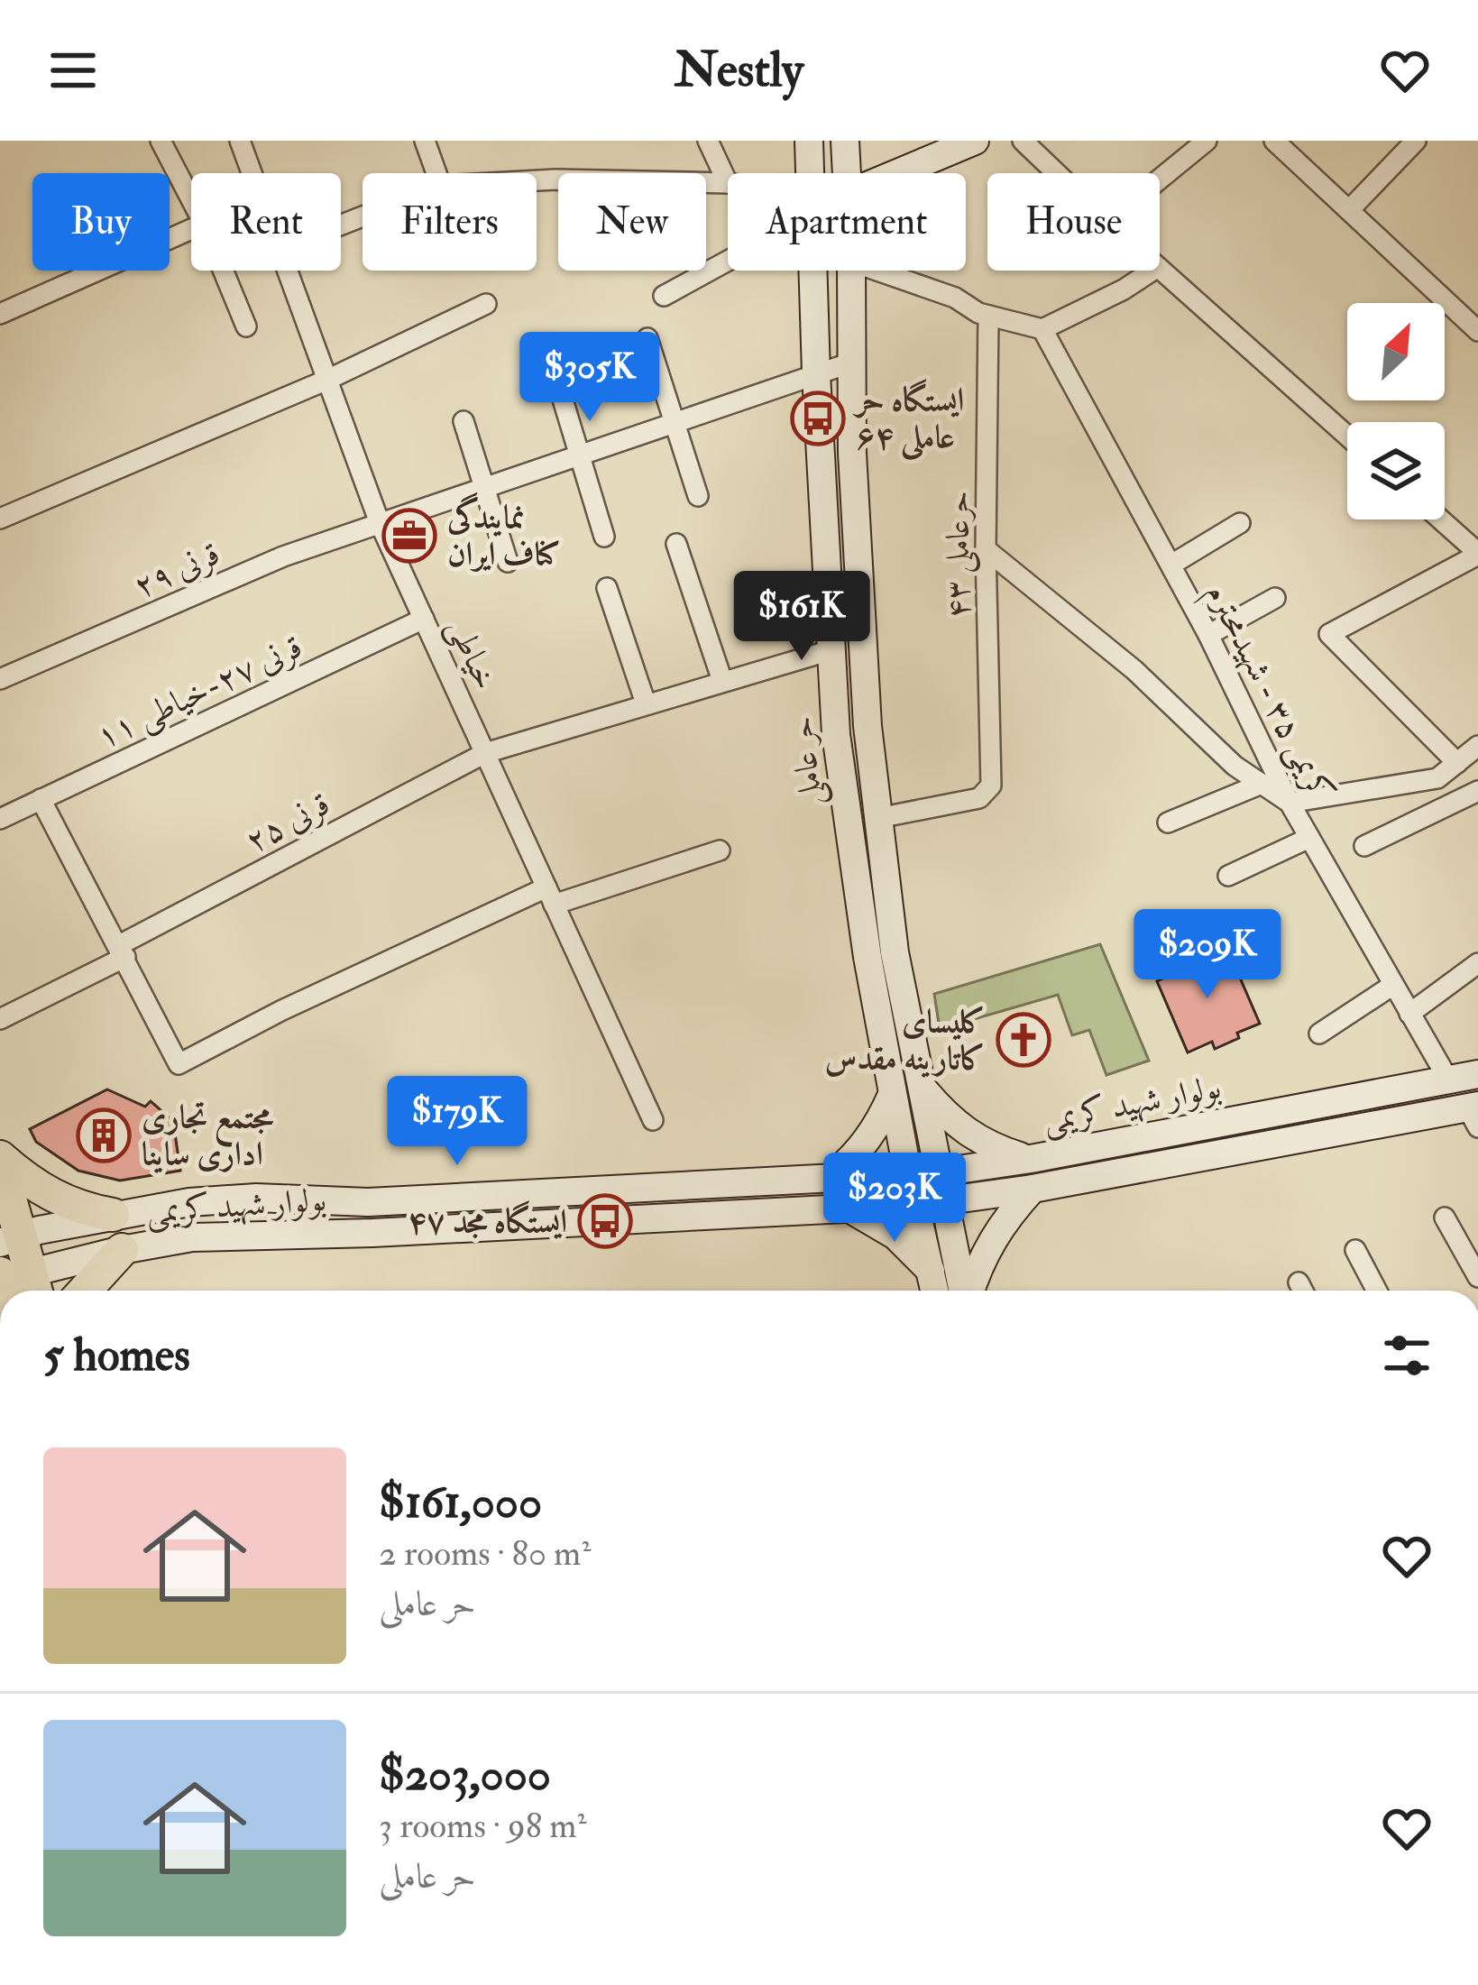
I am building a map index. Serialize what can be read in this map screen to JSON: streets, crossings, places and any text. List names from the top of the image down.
{
  "streets": {
    "main road": ["حر عاملی", "بولوار شهید کریمی"],
    "street": [
      "حرعاملی ۴۳",
      "قرنی ۲۹",
      "خیاطی",
      "قرنی ۲۷-خیاطی ۱۱",
      "کریمی ۳۵ - شهیدمحترم",
      "قرنی ۲۵"
    ]
  },
  "crossings": [
    ["حرعاملی ۴۳", "حر عاملی"],
    ["قرنی ۲۹", "خیاطی"],
    ["قرنی ۲۹", "حر عاملی"],
    ["خیاطی", "قرنی ۲۷-خیاطی ۱۱"],
    ["خیاطی", "قرنی ۲۵"],
    ["کریمی ۳۵ - شهیدمحترم", "بولوار شهید کریمی"],
    ["حر عاملی", "قرنی ۲۵"],
    ["حر عاملی", "بولوار شهید کریمی"]
  ],
  "places": {
    "bus stop": ["ایستگاه حر عاملی ۶۴", "ایستگاه مجد ۴۷"],
    "office": ["نمایندگی کناف ایران"],
    "church": ["کلیسای کاتارینه مقدس"],
    "building": ["مجتمع تجاری اداری ساینا"]
  },
  "north": "top right",
  "page": {
    "header": "Nestly",
    "chip": [
      "Buy",
      "Rent",
      "Filters",
      "New",
      "Apartment",
      "House"
    ],
    "price": [
      "$305K",
      "$161K",
      "$209K",
      "$179K",
      "$203K"
    ],
    "heading": "5 homes",
    "list": [
      {
        "name": "$161,000",
        "note": "2 rooms · 80 m² · حر عاملی"
      },
      {
        "name": "$203,000",
        "note": "3 rooms · 98 m² · حر عاملی"
      }
    ]
  }
}
